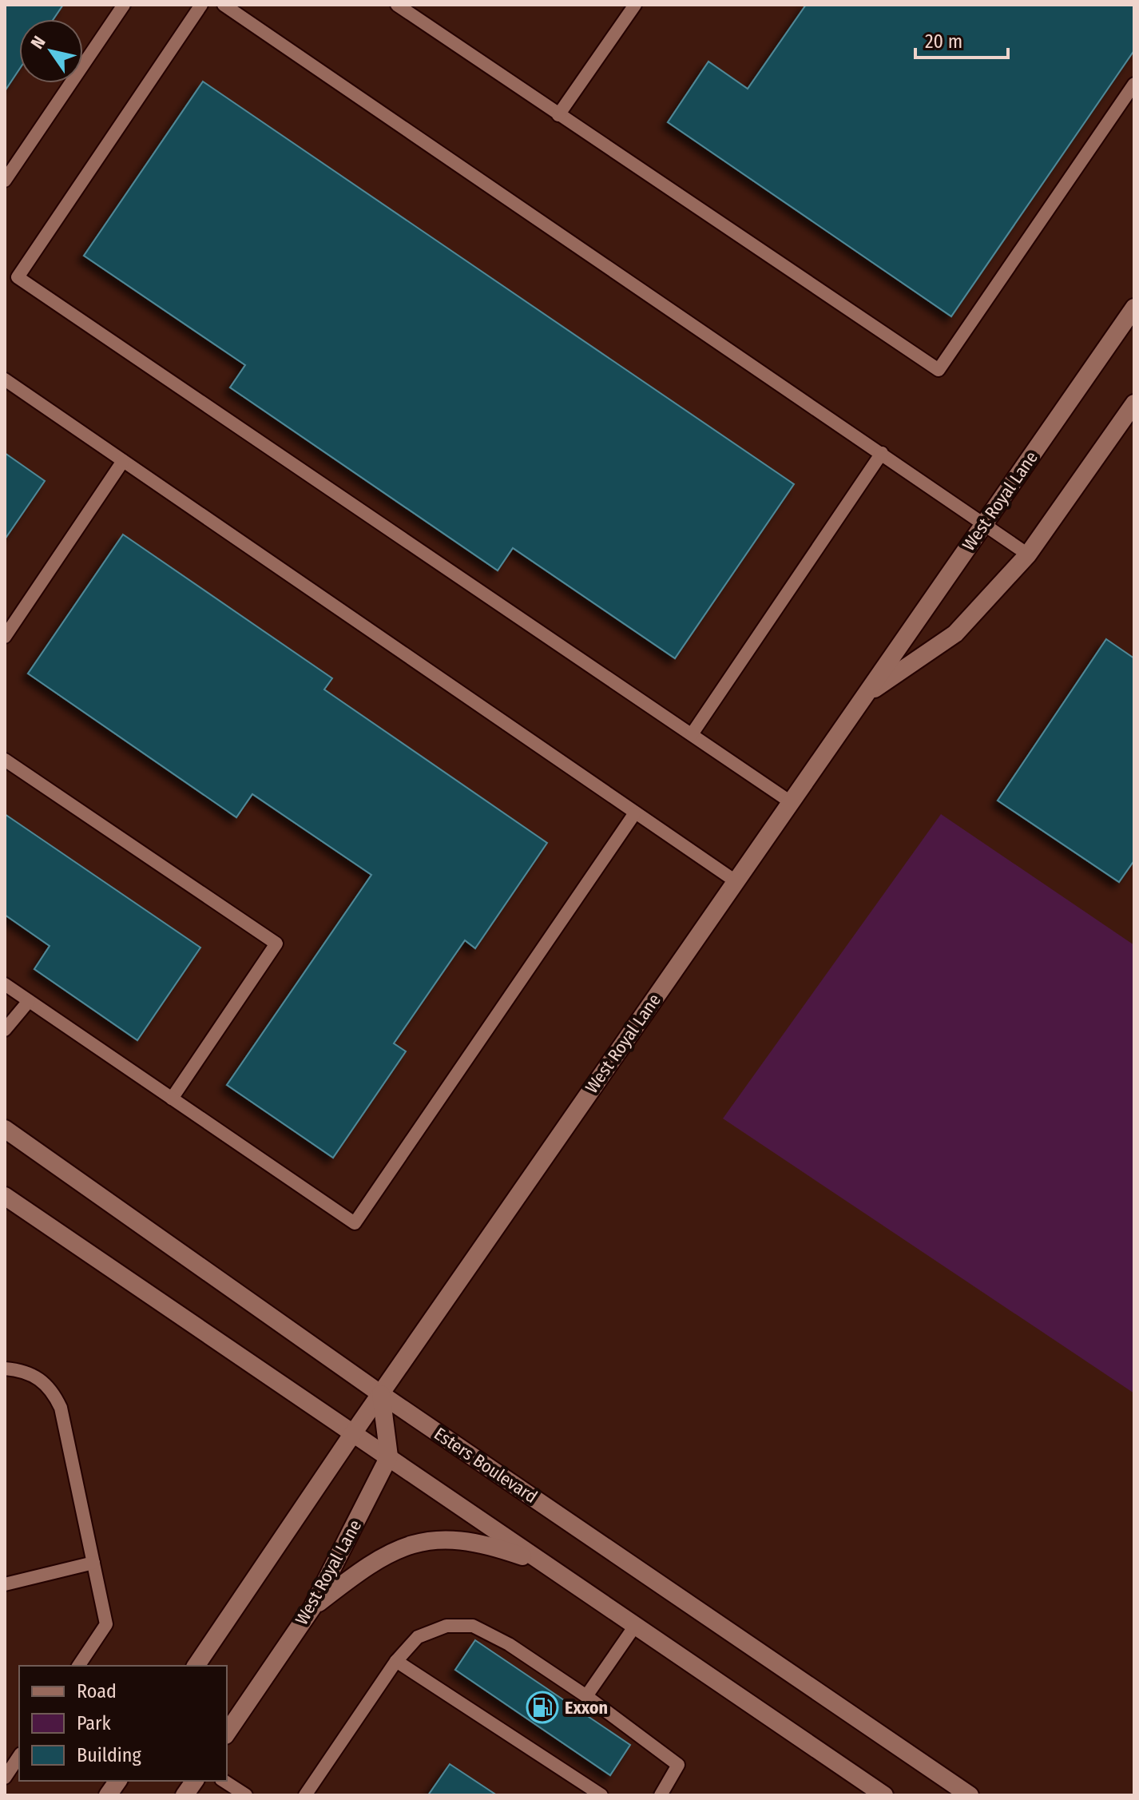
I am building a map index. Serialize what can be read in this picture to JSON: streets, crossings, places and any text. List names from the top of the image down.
{
  "streets": {
    "main road": ["West Royal Lane", "Esters Boulevard"]
  },
  "crossings": [
    ["West Royal Lane", "Esters Boulevard"]
  ],
  "places": {
    "fuel station": ["Exxon"]
  },
  "legend": ["Road", "Park", "Building"],
  "scale_bar": "20 m",
  "north": "top left"
}
